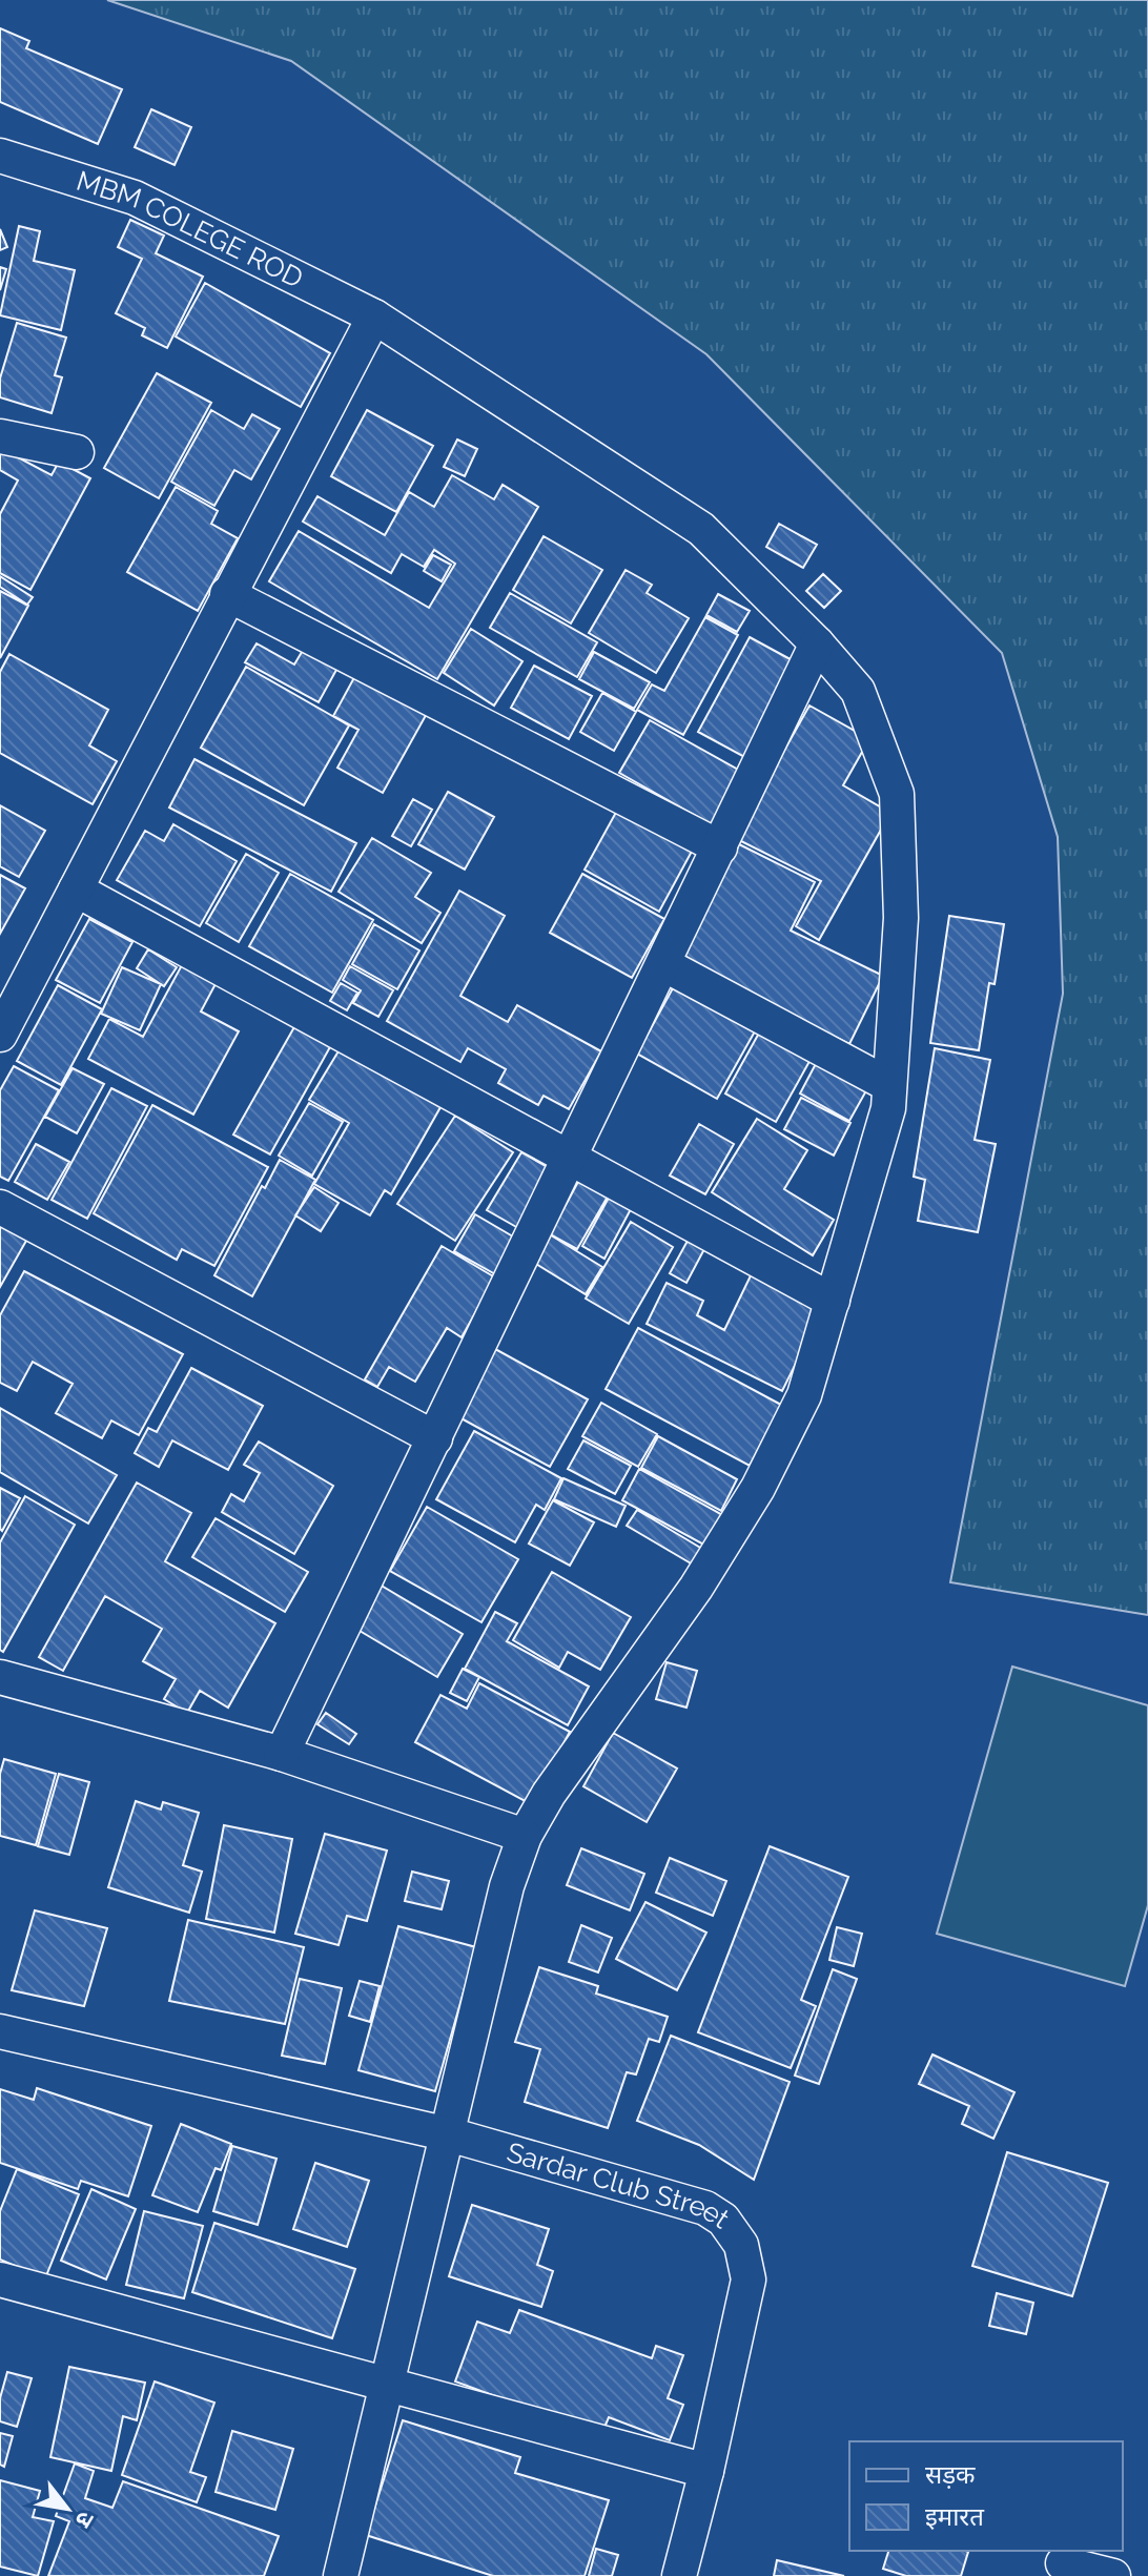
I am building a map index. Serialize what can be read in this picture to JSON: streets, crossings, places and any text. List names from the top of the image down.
{
  "streets": {
    "street": ["MBM COLEGE ROD", "Sardar Club Street"]
  },
  "crossings": [
    ["MBM COLEGE ROD", "Sardar Club Street"]
  ],
  "legend": ["सड़क", "इमारत"],
  "north": "bottom right"
}
